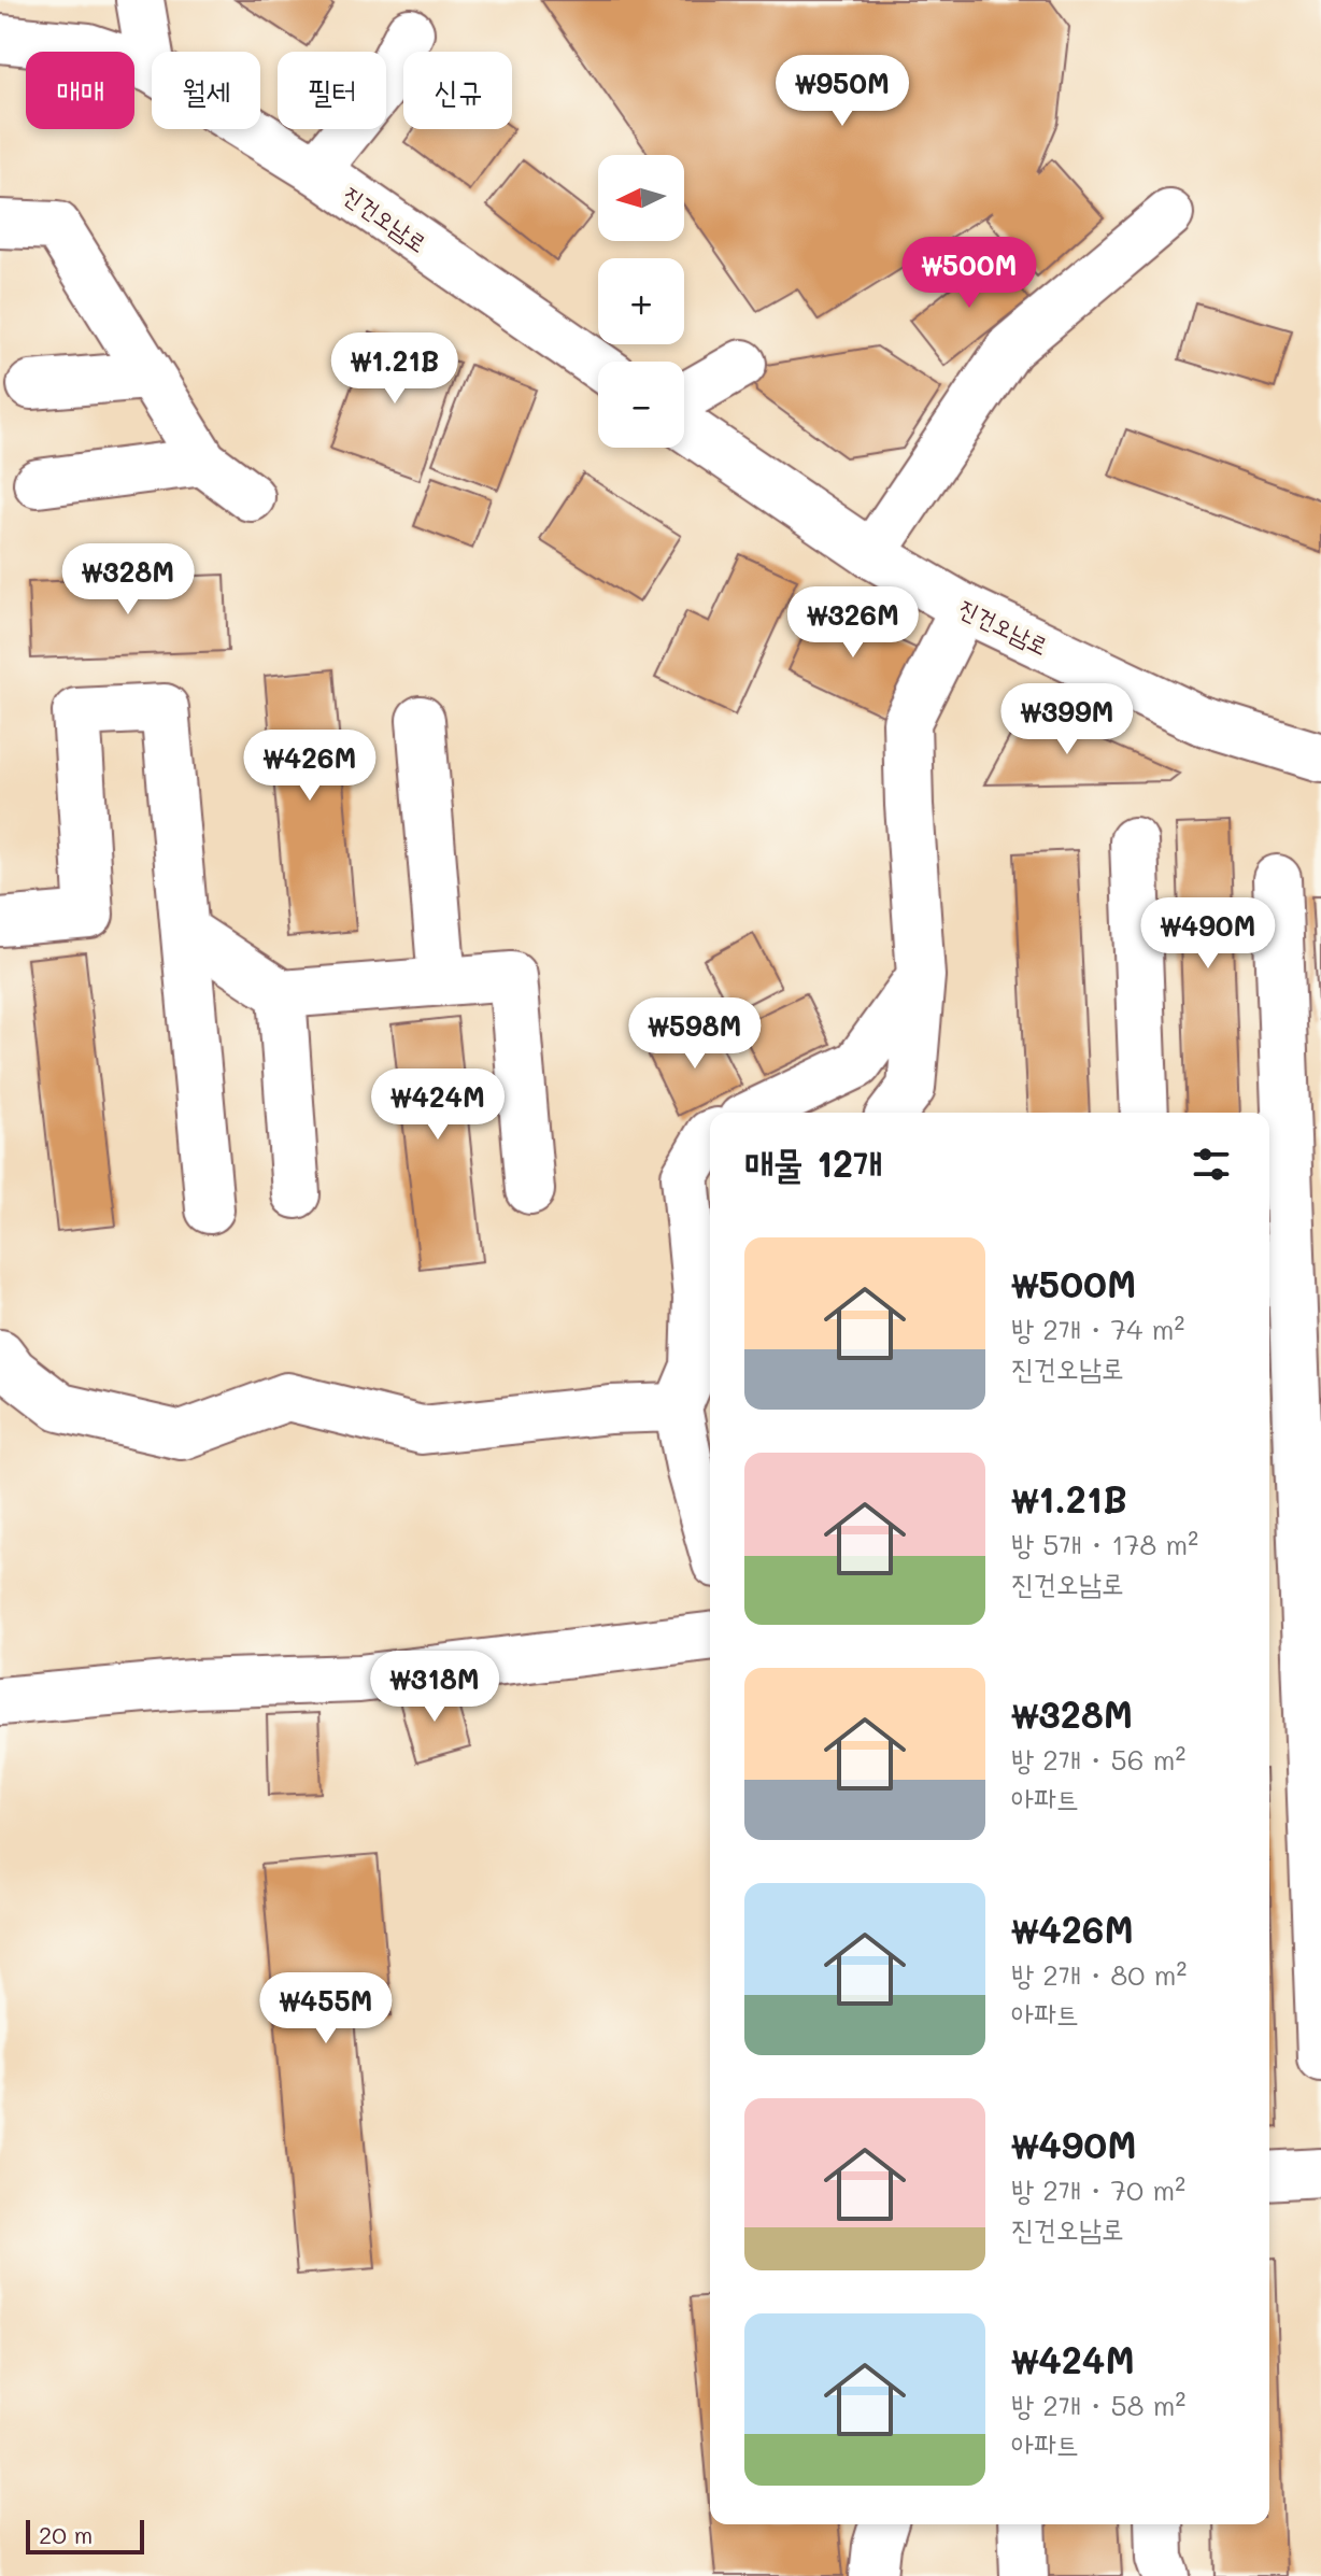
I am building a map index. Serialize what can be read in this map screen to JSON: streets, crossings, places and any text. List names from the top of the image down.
{
  "streets": {
    "street": ["진건오남로"]
  },
  "scale_bar": "20 m",
  "north": "left",
  "page": {
    "chip": [
      "매매",
      "월세",
      "필터",
      "신규"
    ],
    "price": [
      "₩950M",
      "₩500M",
      "₩1.21B",
      "₩328M",
      "₩326M",
      "₩399M",
      "₩426M",
      "₩490M",
      "₩598M",
      "₩424M",
      "₩318M",
      "₩455M"
    ],
    "map_buttons": ["+", "−"],
    "heading": "매물 12개",
    "list": [
      {
        "name": "₩500M",
        "note": "방 2개 · 74 m² · 진건오남로"
      },
      {
        "name": "₩1.21B",
        "note": "방 5개 · 178 m² · 진건오남로"
      },
      {
        "name": "₩328M",
        "note": "방 2개 · 56 m² · 아파트"
      },
      {
        "name": "₩426M",
        "note": "방 2개 · 80 m² · 아파트"
      },
      {
        "name": "₩490M",
        "note": "방 2개 · 70 m² · 진건오남로"
      },
      {
        "name": "₩424M",
        "note": "방 2개 · 58 m² · 아파트"
      }
    ],
    "scale": "20 m"
  }
}
